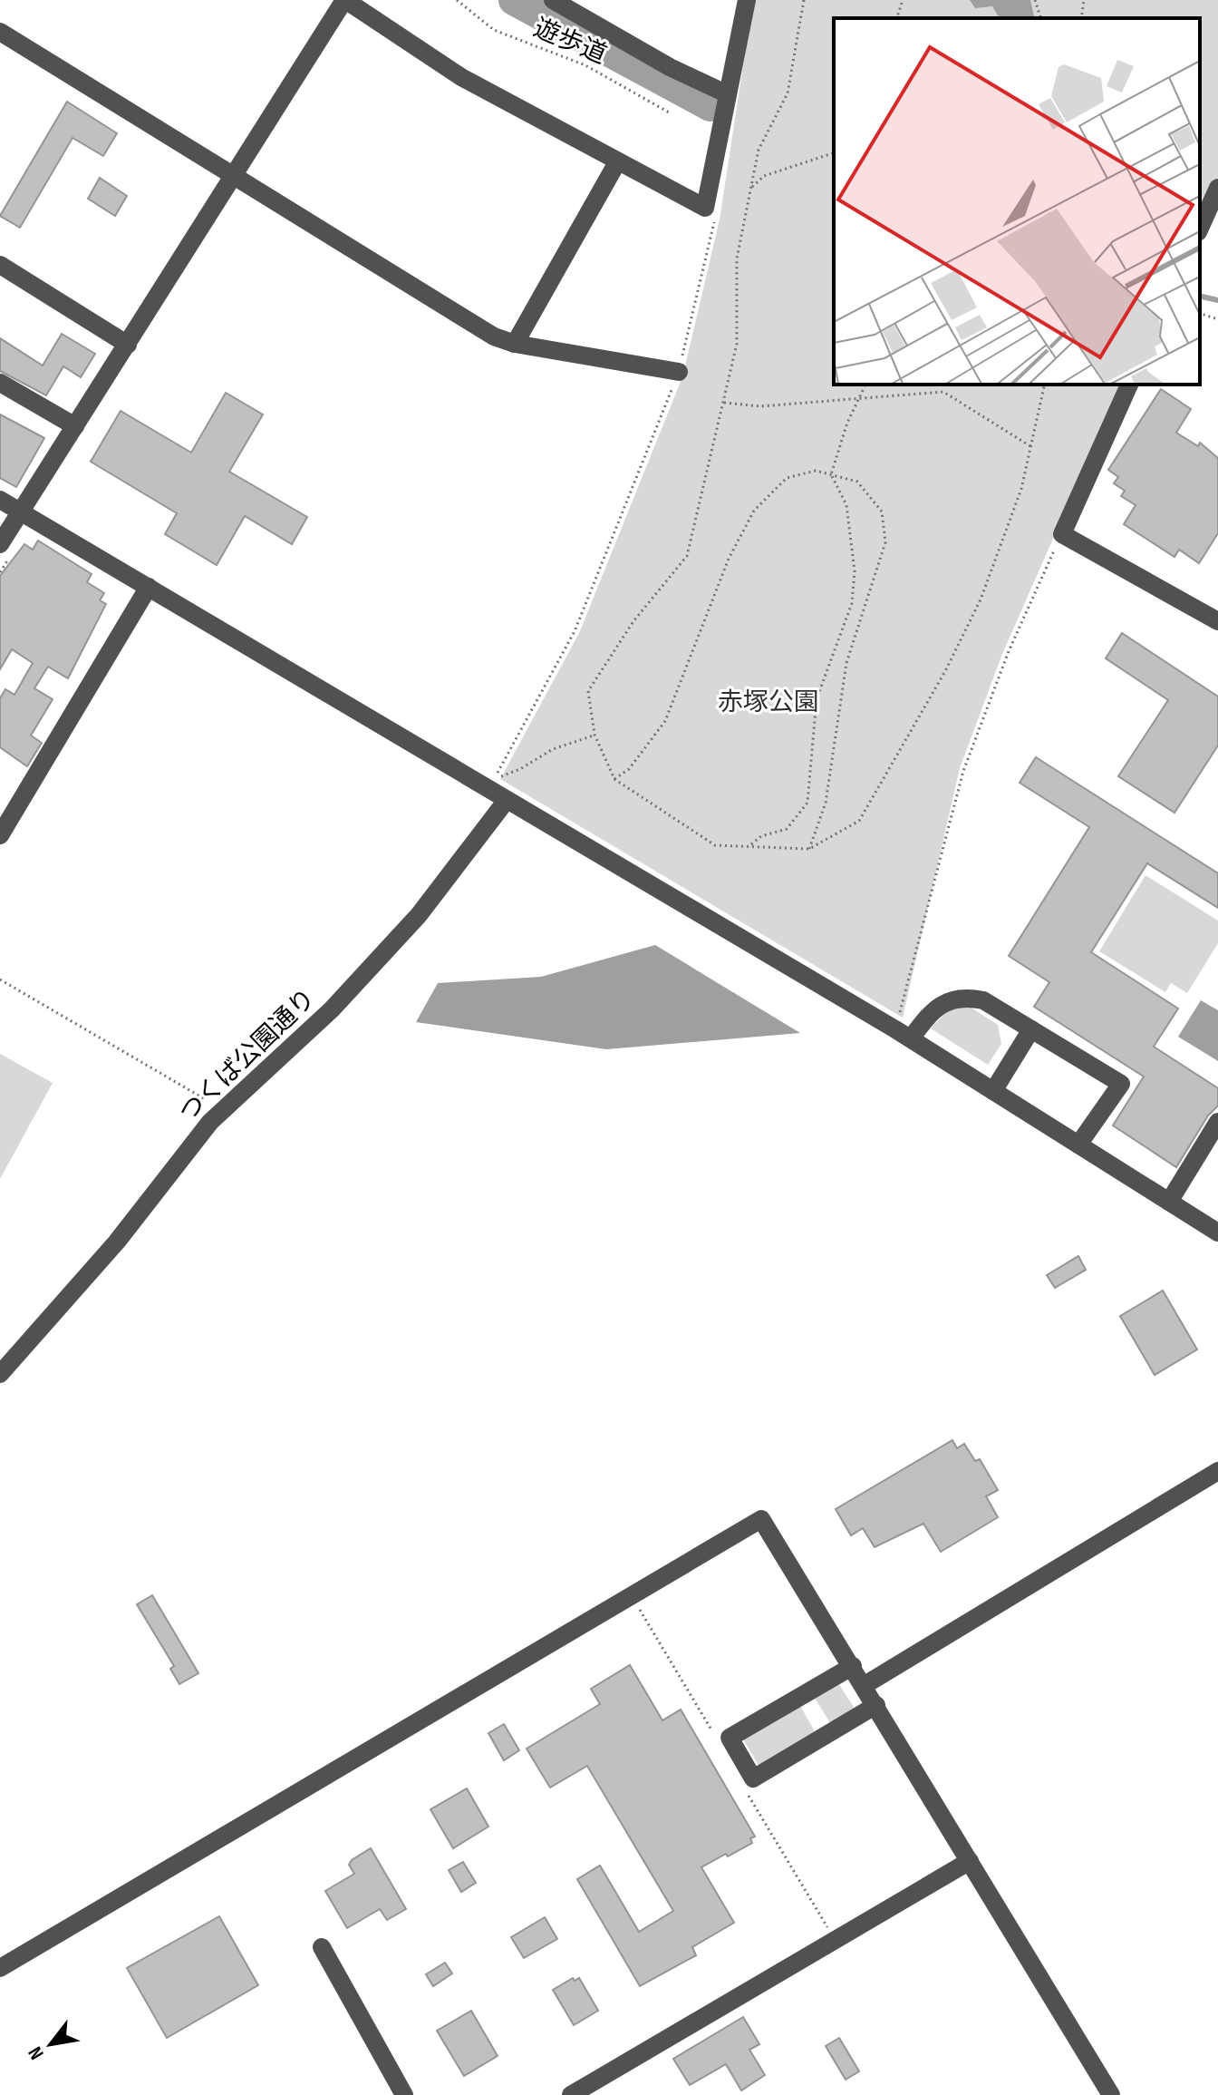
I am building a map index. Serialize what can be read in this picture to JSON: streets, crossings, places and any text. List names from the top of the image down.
{
  "streets": {
    "street": ["つくば公園通り"],
    "path": ["遊歩道"]
  },
  "parks": ["赤塚公園"],
  "north": "bottom left"
}
